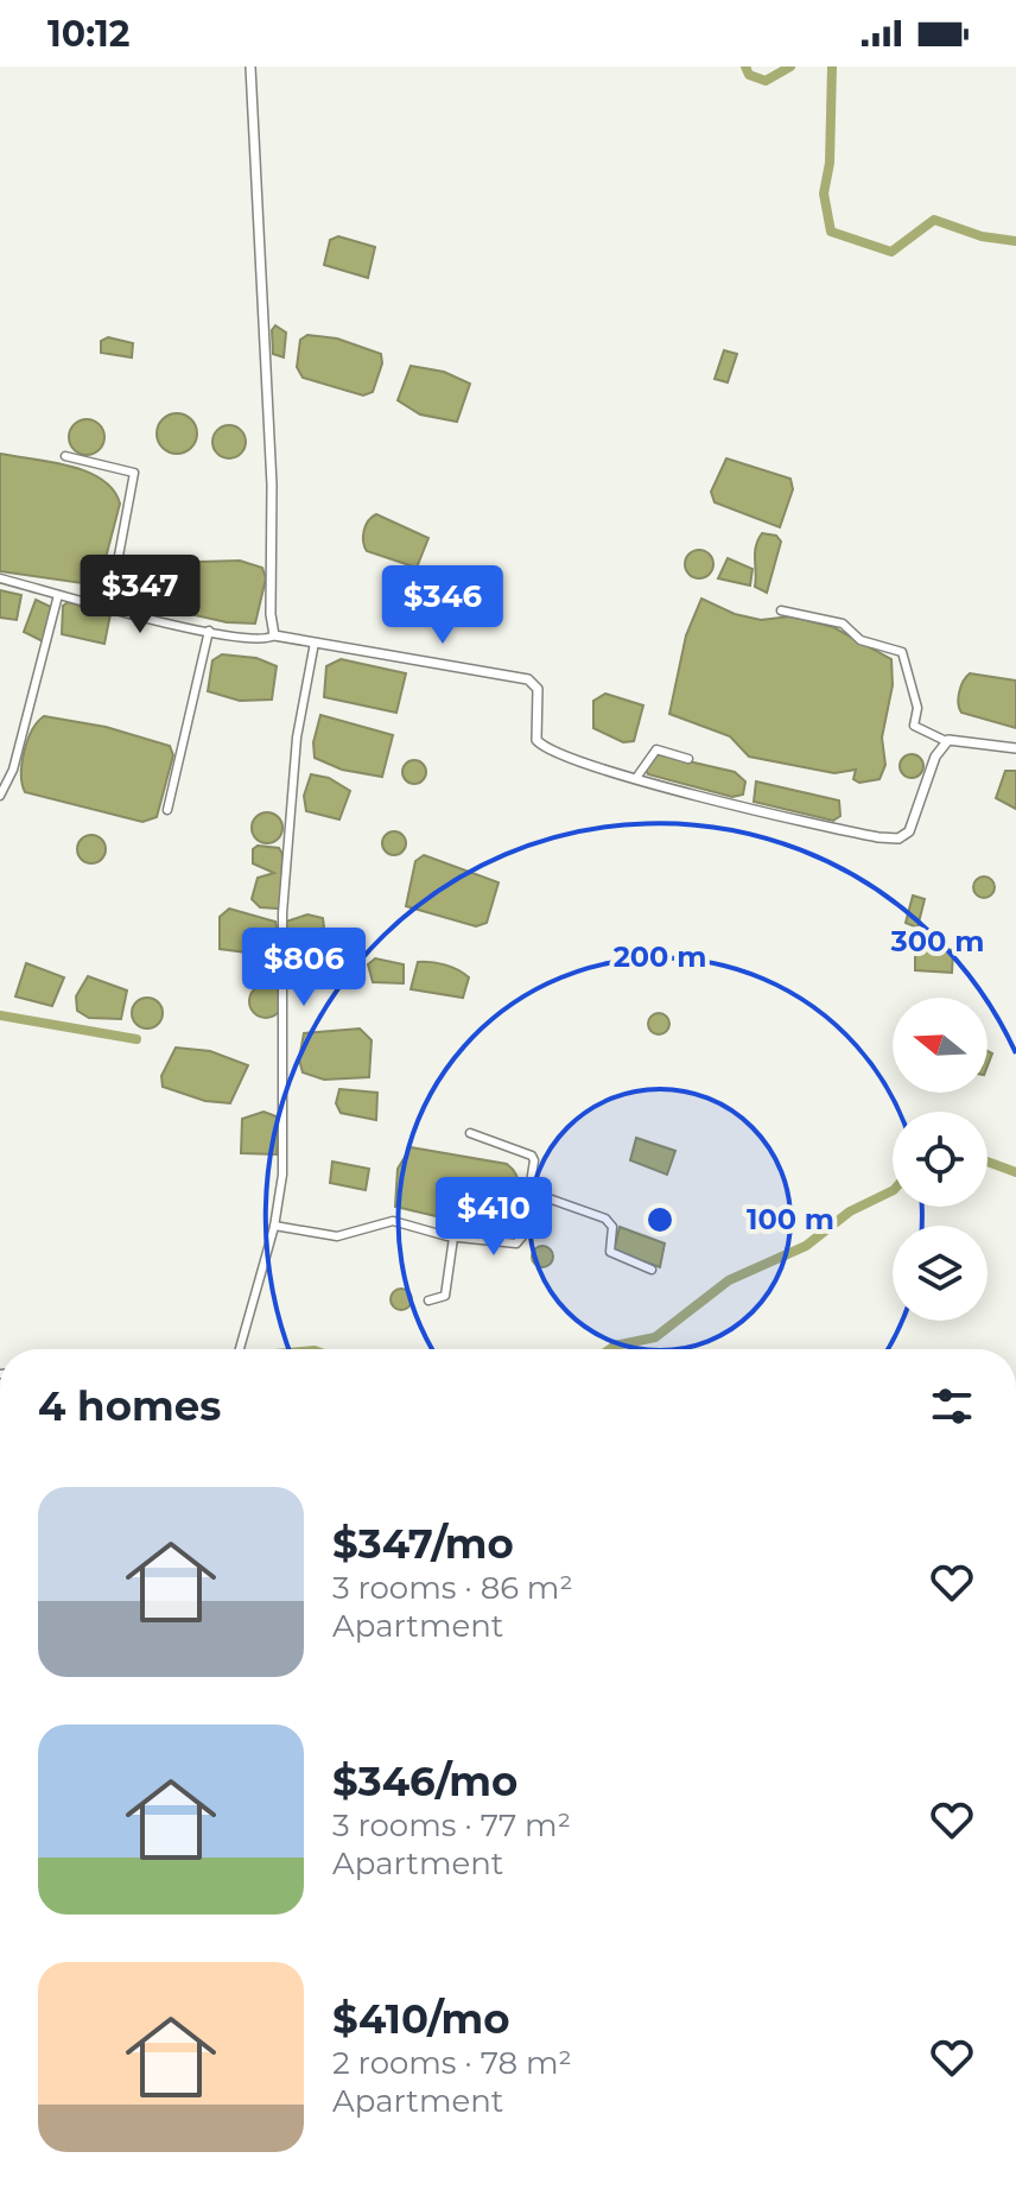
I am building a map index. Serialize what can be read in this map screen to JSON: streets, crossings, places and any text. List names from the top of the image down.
{
  "north": "left",
  "page": {
    "status": "10:12",
    "price": [
      "$347",
      "$346",
      "$806",
      "$410"
    ],
    "heading": "4 homes",
    "list": [
      {
        "name": "$347/mo",
        "note": "3 rooms · 86 m² · Apartment"
      },
      {
        "name": "$346/mo",
        "note": "3 rooms · 77 m² · Apartment"
      },
      {
        "name": "$410/mo",
        "note": "2 rooms · 78 m² · Apartment"
      }
    ]
  },
  "rings": ["300 m", "200 m", "100 m"]
}
